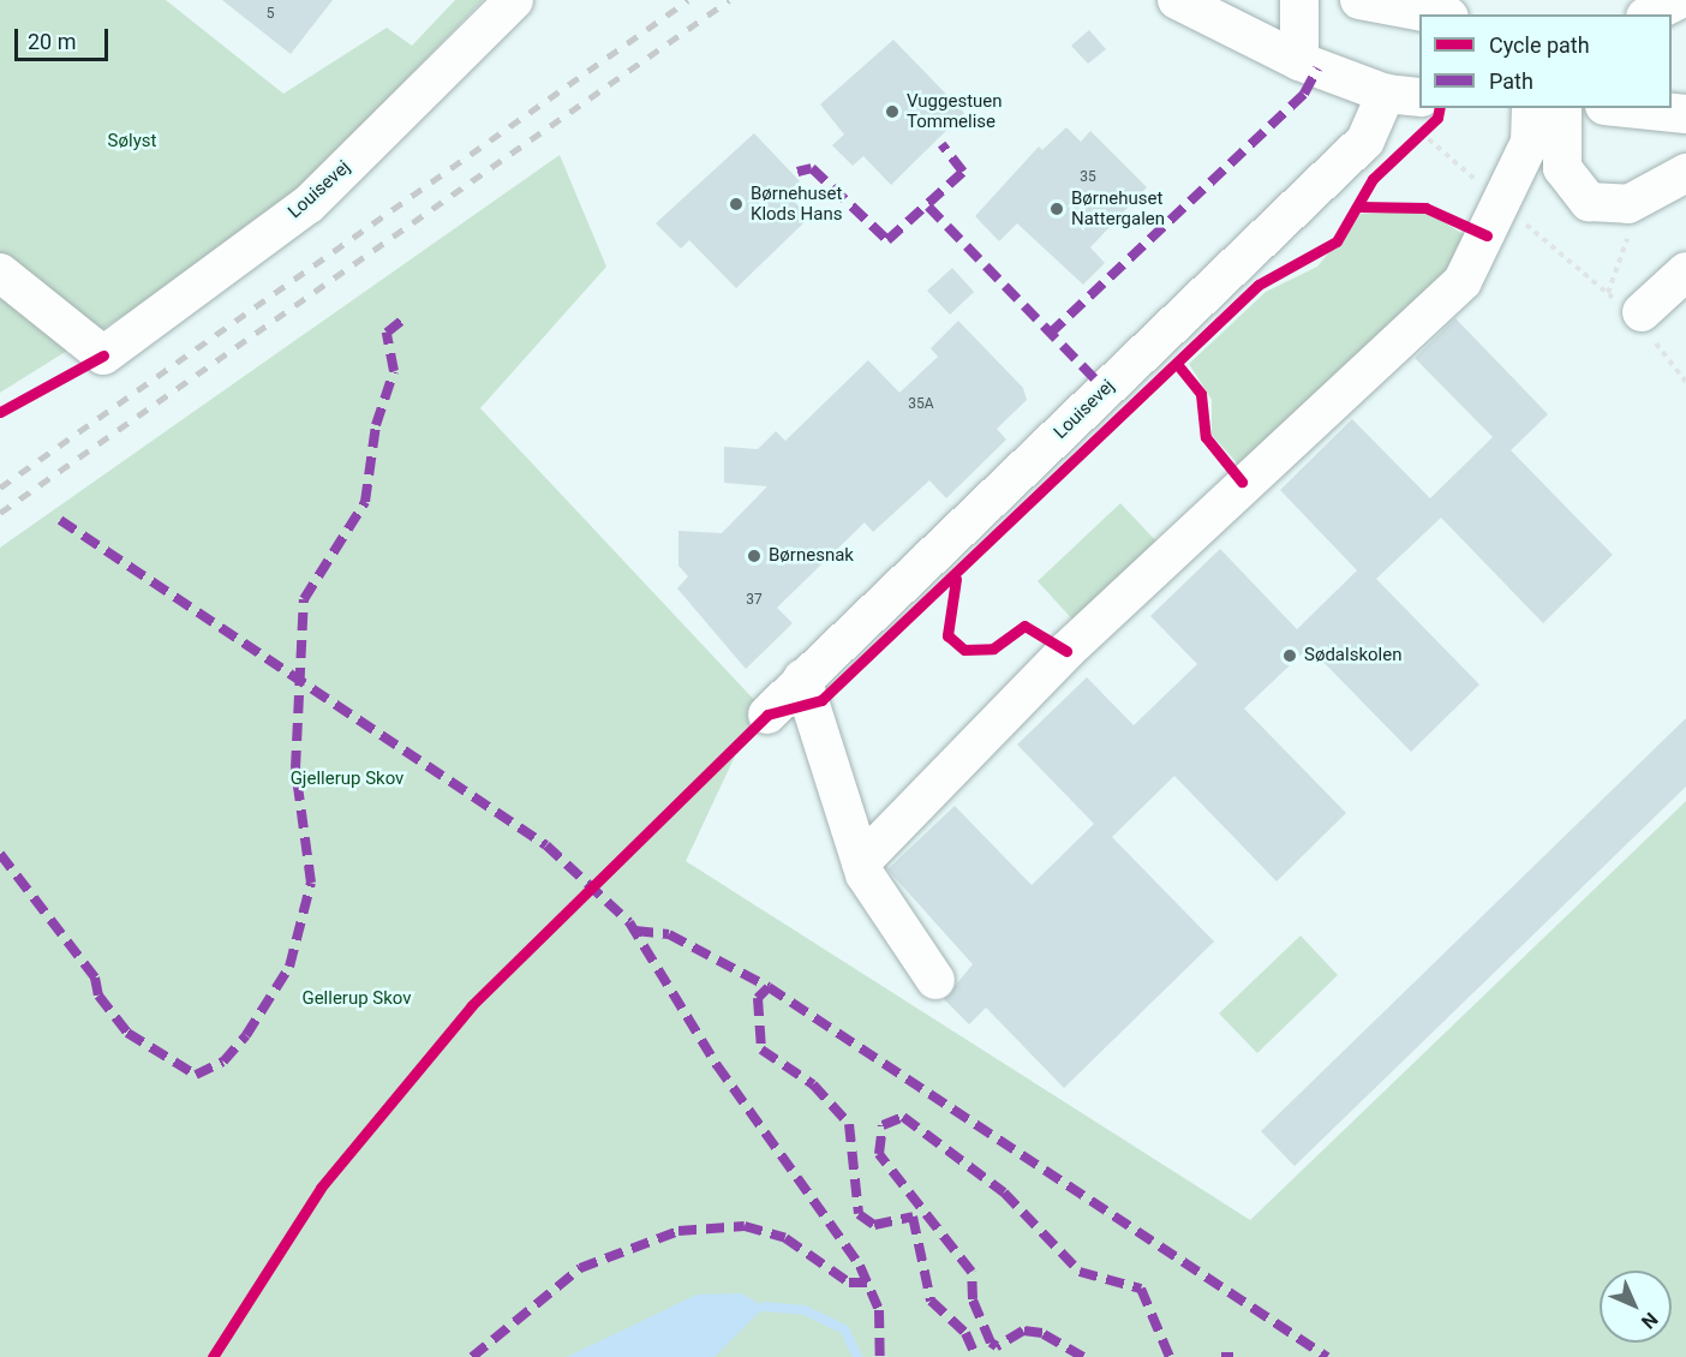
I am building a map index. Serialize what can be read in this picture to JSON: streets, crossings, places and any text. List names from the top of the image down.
{
  "streets": {
    "street": ["Louisevej"]
  },
  "parks": ["Sølyst", "Gjellerup Skov", "Gellerup Skov"],
  "places": [
    "Vuggestuen Tommelise",
    "Børnehuset Klods Hans",
    "Børnehuset Nattergalen",
    "Børnesnak",
    "Sødalskolen"
  ],
  "house_numbers": [
    "5",
    "35",
    "35A",
    "37"
  ],
  "legend": ["Cycle path", "Path"],
  "scale_bar": "20 m",
  "north": "bottom right"
}
